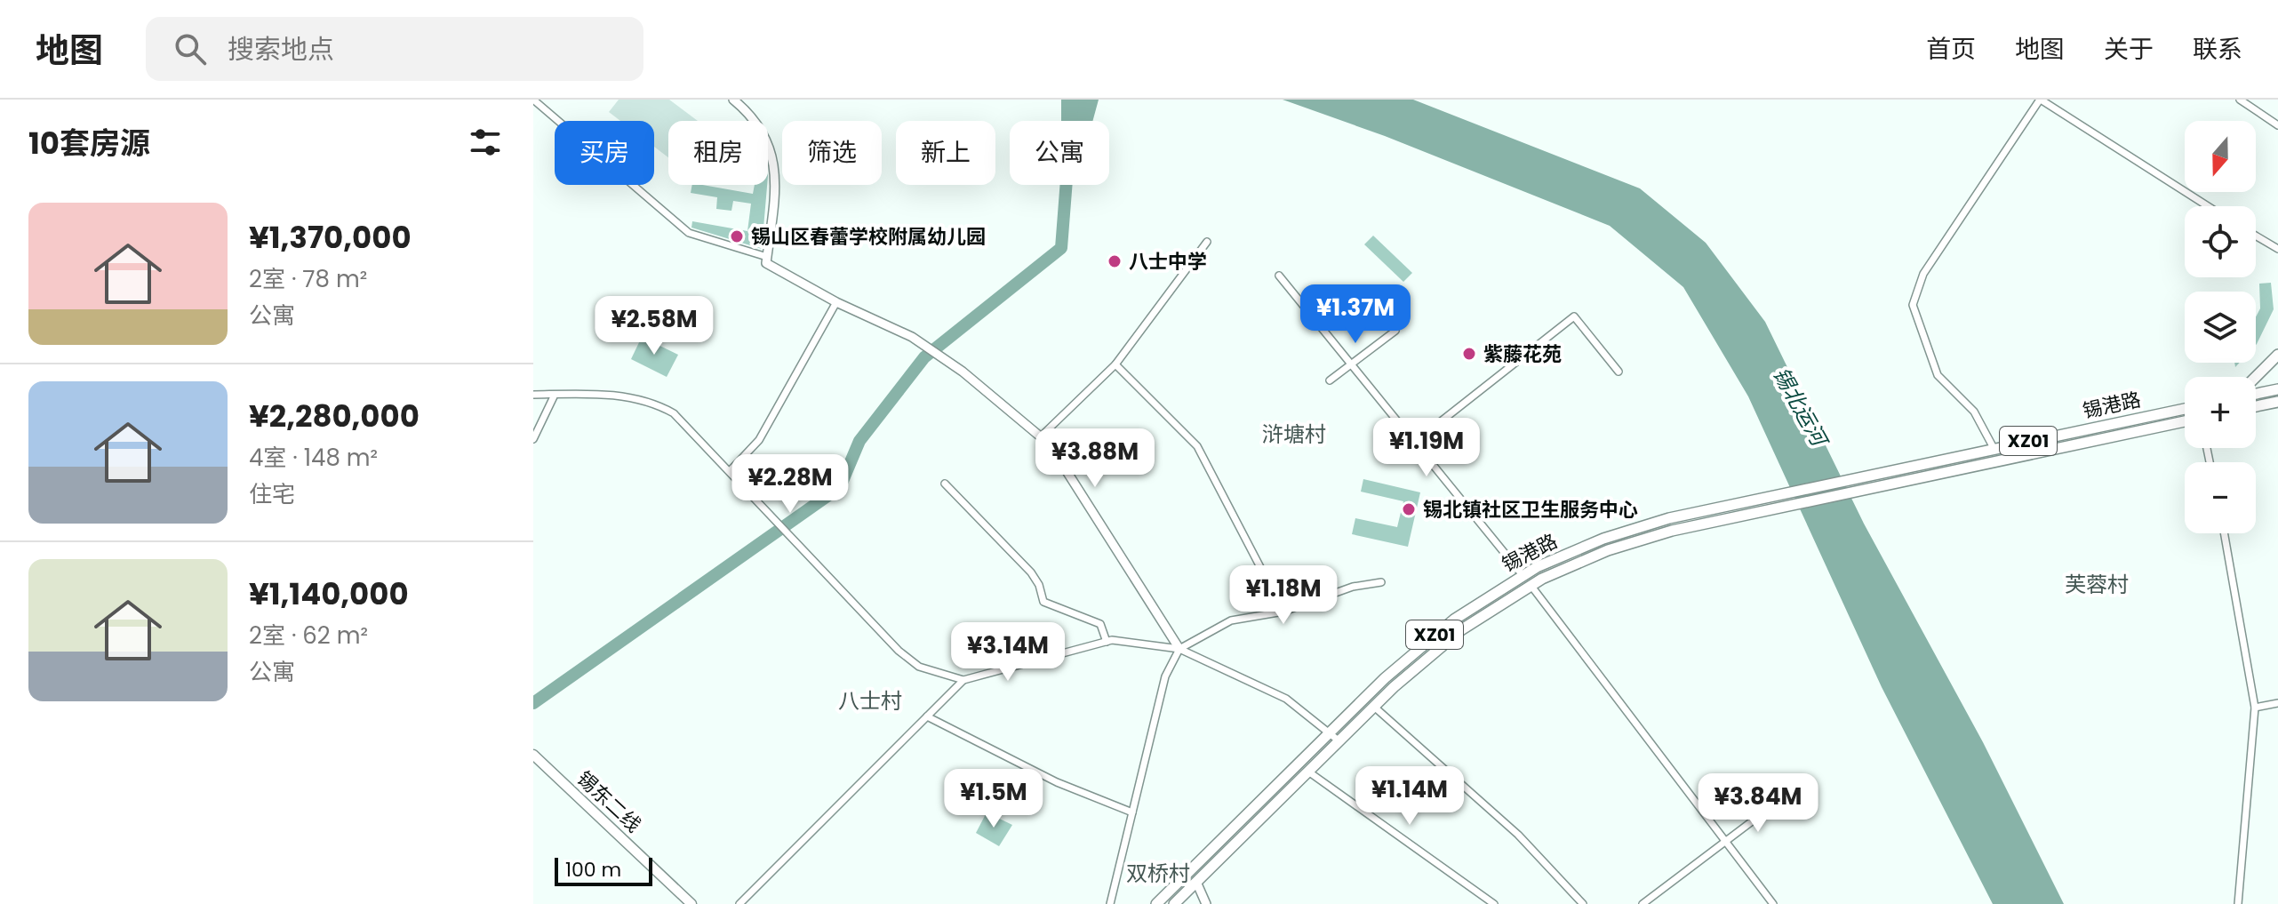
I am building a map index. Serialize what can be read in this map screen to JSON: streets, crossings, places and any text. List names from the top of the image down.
{
  "streets": {
    "main road": ["锡港路", "XZ01", "锡东二线"]
  },
  "districts": [
    "浒塘村",
    "芙蓉村",
    "八士村",
    "双桥村"
  ],
  "water": ["锡北运河"],
  "places": [
    "锡山区春蕾学校附属幼儿园",
    "八士中学",
    "紫藤花苑",
    "锡北镇社区卫生服务中心"
  ],
  "scale_bar": "100 m",
  "north": "bottom",
  "page": {
    "header": "地图",
    "search": "搜索地点",
    "nav": [
      "首页",
      "地图",
      "关于",
      "联系"
    ],
    "heading": "10套房源",
    "map_buttons": ["+", "−"],
    "chip": [
      "买房",
      "租房",
      "筛选",
      "新上",
      "公寓"
    ],
    "list": [
      {
        "name": "¥1,370,000",
        "note": "2室 · 78 m² · 公寓"
      },
      {
        "name": "¥2,280,000",
        "note": "4室 · 148 m² · 住宅"
      },
      {
        "name": "¥1,140,000",
        "note": "2室 · 62 m² · 公寓"
      }
    ],
    "price": [
      "¥1.37M",
      "¥2.58M",
      "¥1.19M",
      "¥3.88M",
      "¥2.28M",
      "¥1.18M",
      "¥3.14M",
      "¥1.14M",
      "¥1.5M",
      "¥3.84M"
    ],
    "scale": "100 m"
  }
}
